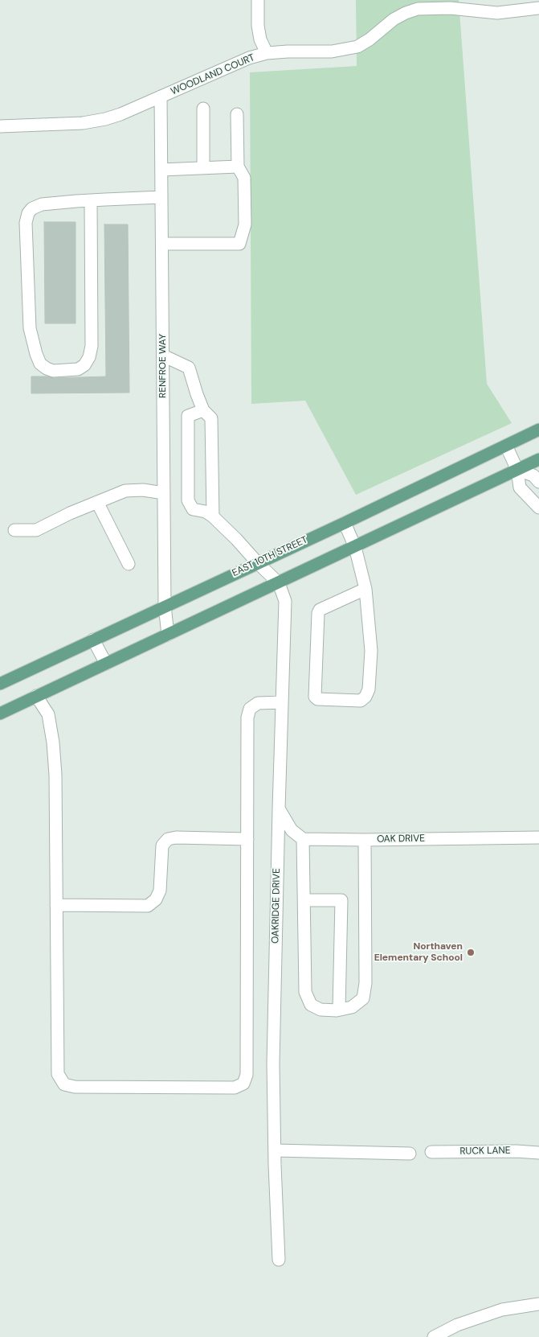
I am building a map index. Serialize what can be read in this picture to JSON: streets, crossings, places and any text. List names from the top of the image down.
{
  "streets": {
    "main road": ["EAST 10TH STREET"],
    "street": [
      "WOODLAND COURT",
      "RENFROE WAY",
      "OAK DRIVE",
      "OAKRIDGE DRIVE",
      "RUCK LANE"
    ]
  },
  "crossings": [
    ["WOODLAND COURT", "RENFROE WAY"],
    ["RENFROE WAY", "EAST 10TH STREET"],
    ["EAST 10TH STREET", "OAKRIDGE DRIVE"]
  ],
  "places": ["Northaven Elementary School"]
}
